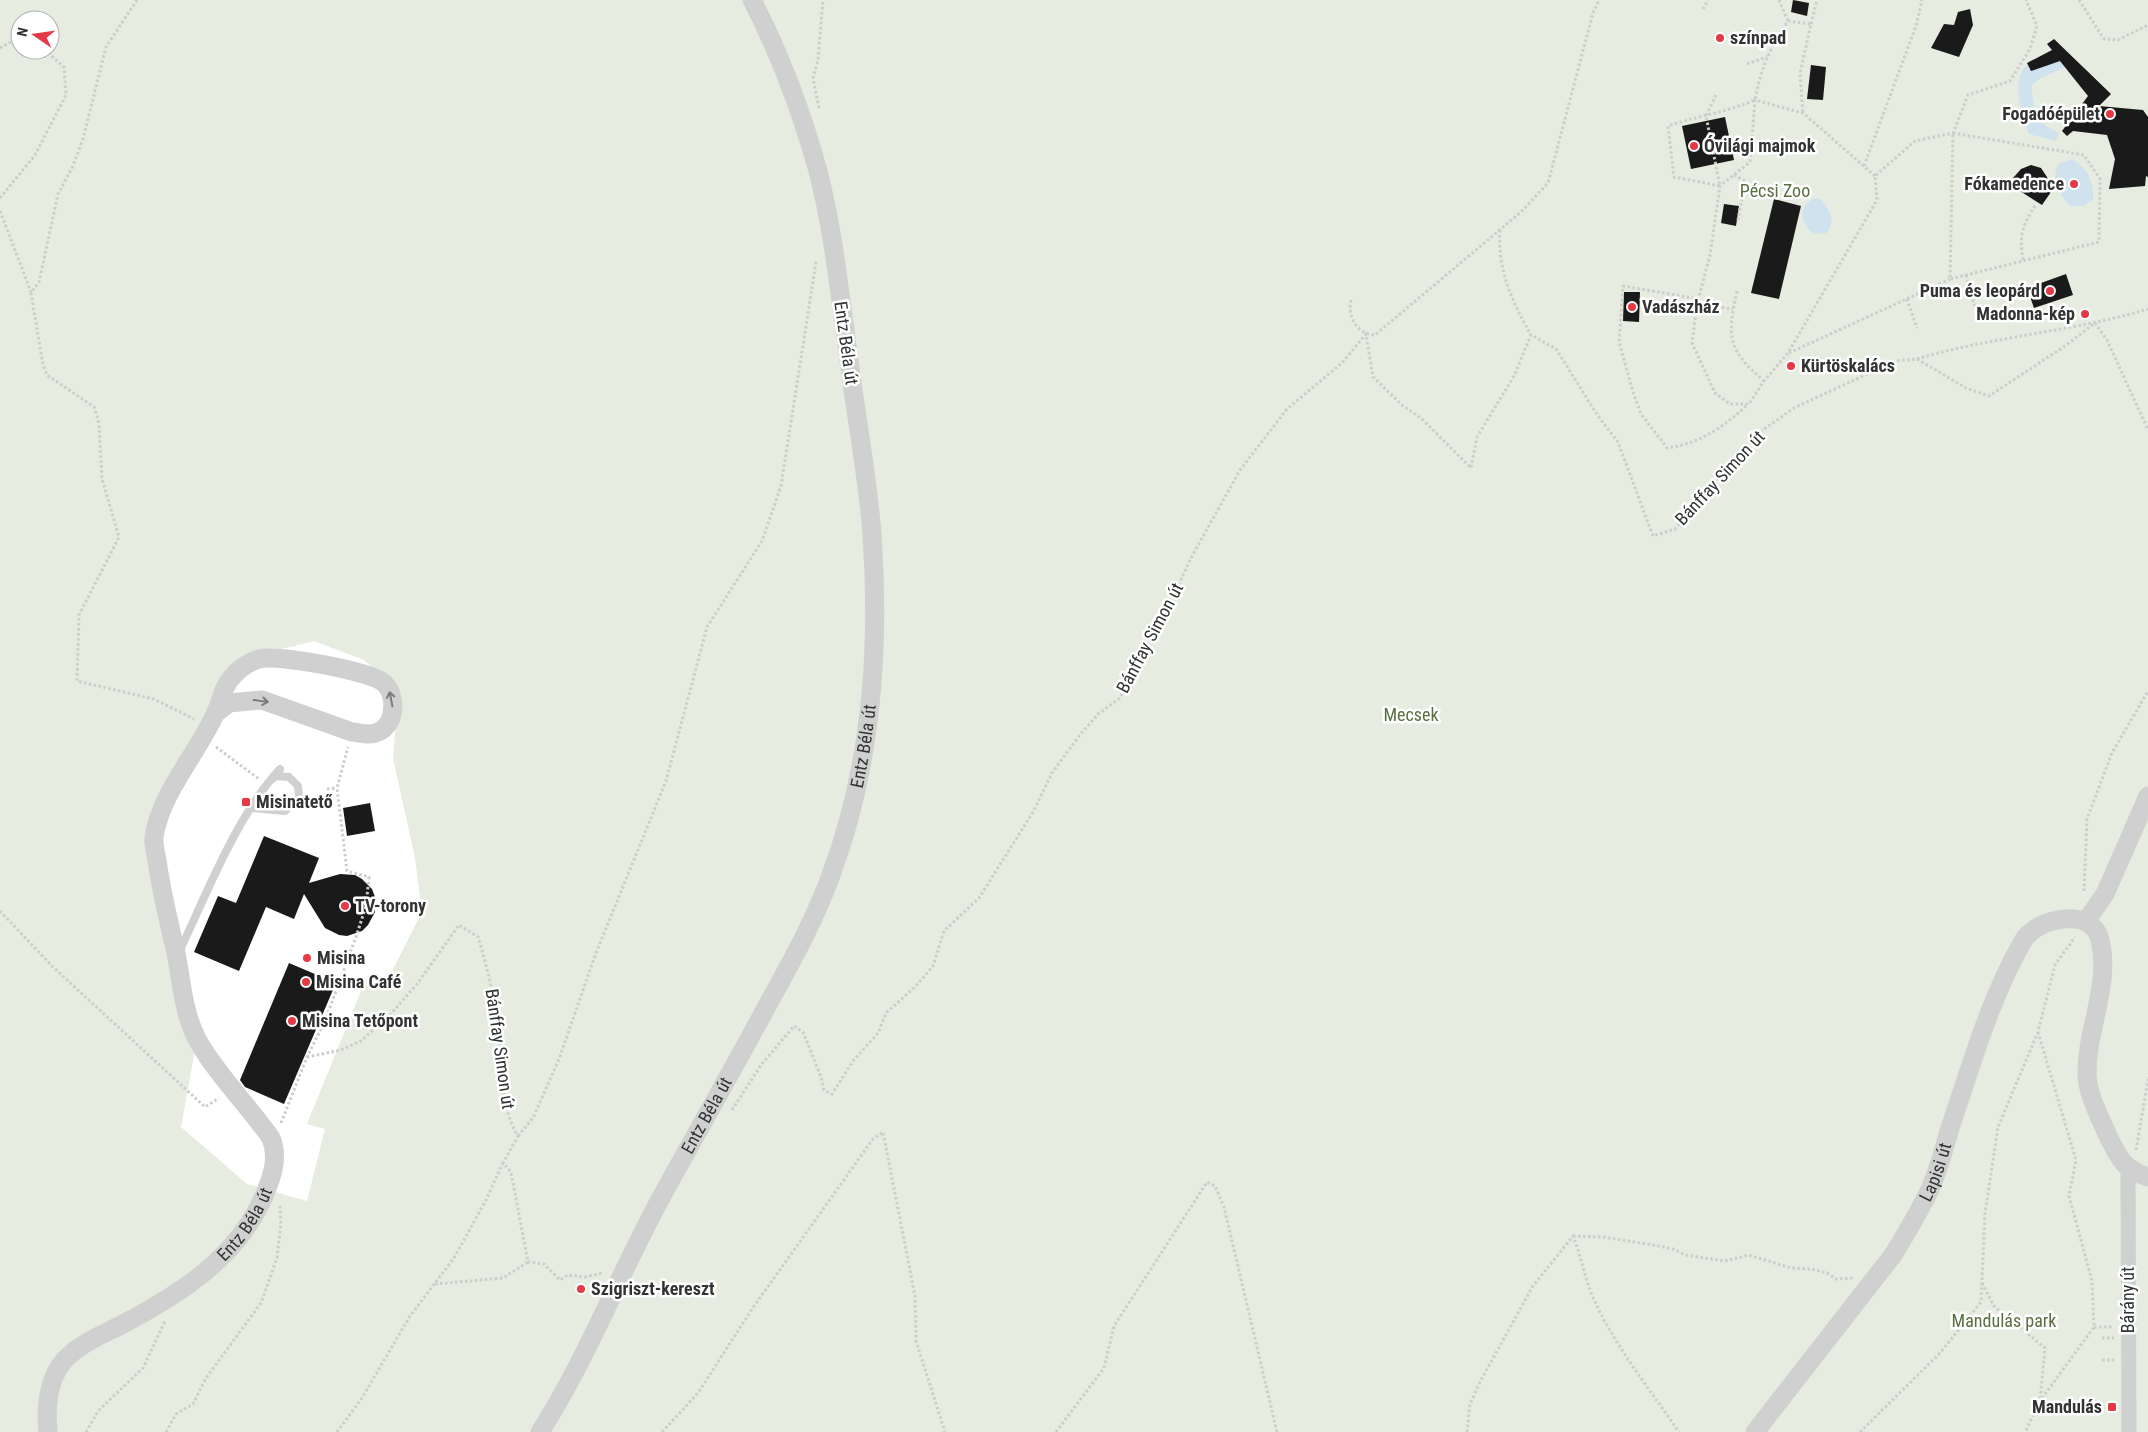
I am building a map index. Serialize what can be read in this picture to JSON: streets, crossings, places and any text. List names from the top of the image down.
{
  "streets": {
    "street": ["Entz Béla út", "Lapisi út", "Bárány út"],
    "path": ["Bánffay Simon út"]
  },
  "parks": ["Pécsi Zoo", "Mecsek", "Mandulás park"],
  "places": {
    "other": [
      "színpad",
      "Fogadóépület",
      "Óvilági majmok",
      "Fókamedence",
      "Puma és leopárd",
      "Vadászház",
      "Madonna-kép",
      "Kürtöskalács",
      "TV-torony",
      "Misina",
      "Misina Café",
      "Misina Tetőpont",
      "Szigriszt-kereszt"
    ],
    "transit": ["Misinatető", "Mandulás"]
  },
  "north": "left"
}
